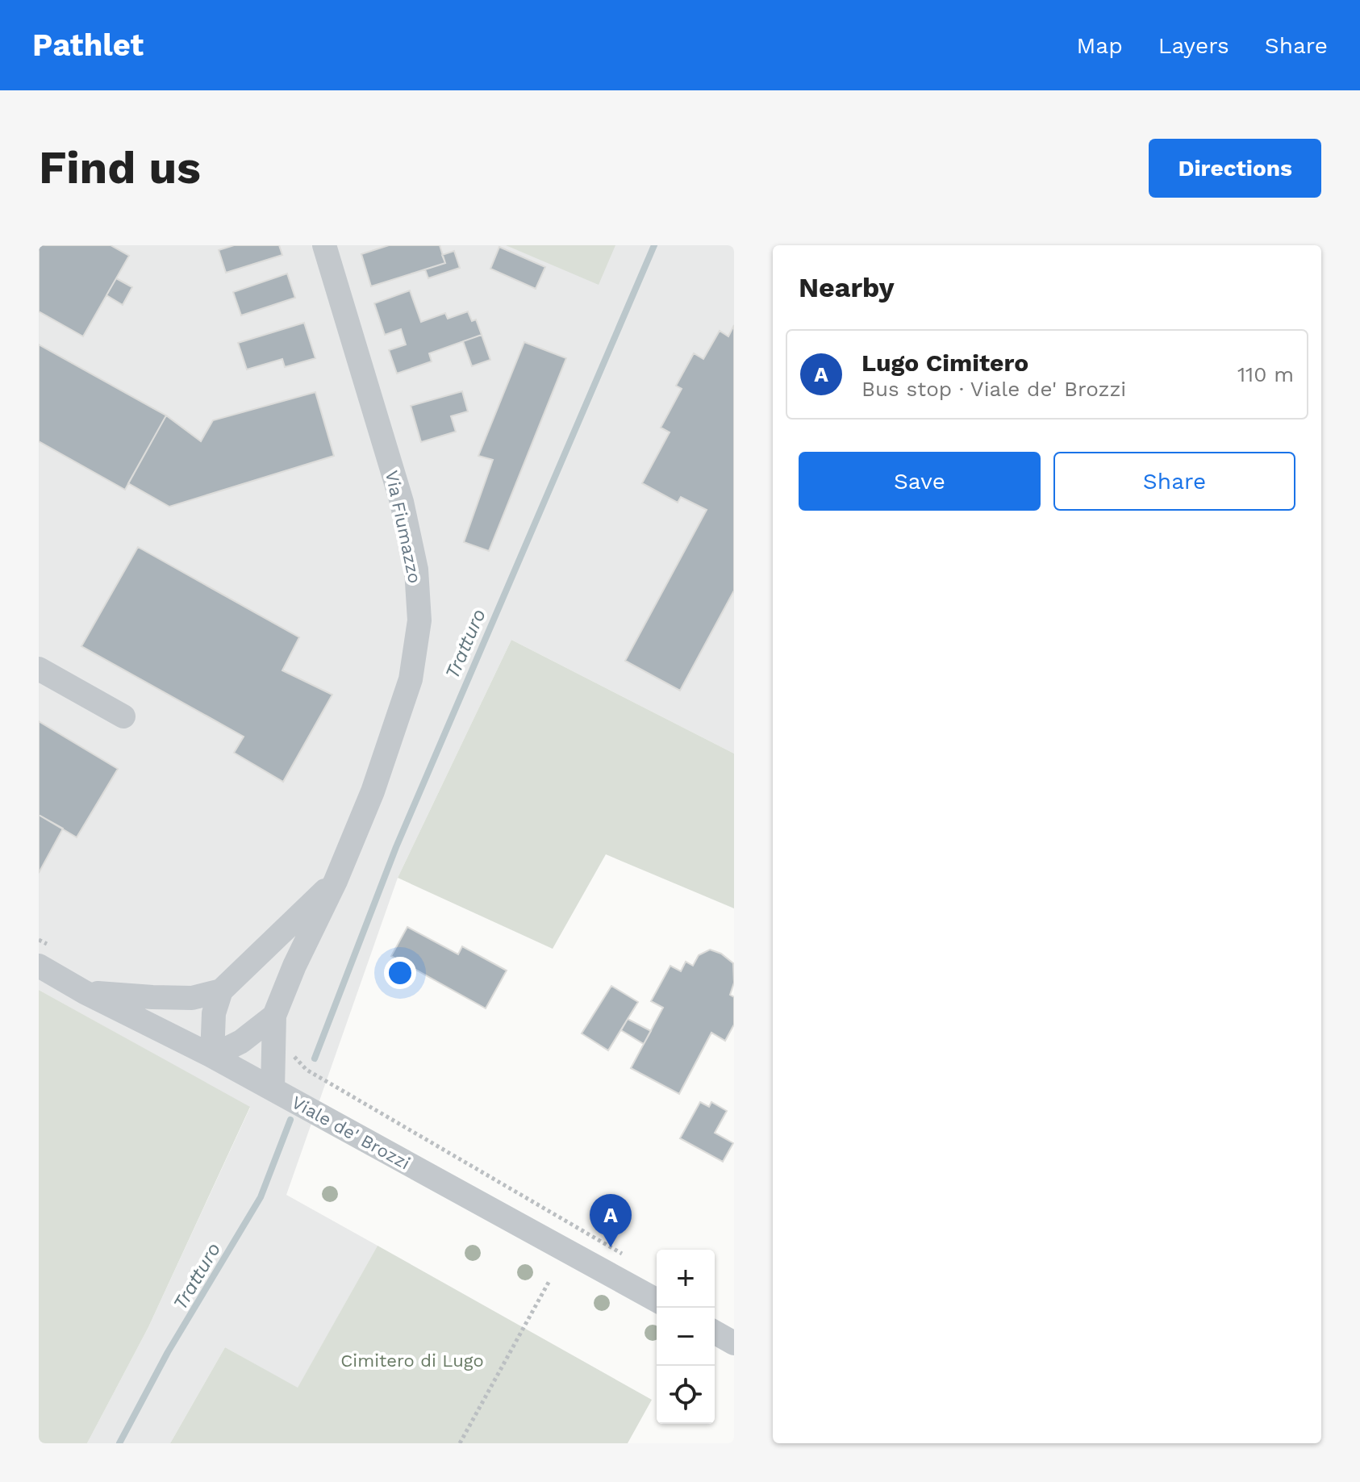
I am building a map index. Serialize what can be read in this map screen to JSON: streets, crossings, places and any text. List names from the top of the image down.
{
  "streets": {
    "street": ["Via Fiumazzo", "Viale de' Brozzi"]
  },
  "crossings": [
    ["Via Fiumazzo", "Viale de' Brozzi"]
  ],
  "water": ["Tratturo"],
  "parks": ["Cimitero di Lugo"],
  "page": {
    "header": "Pathlet",
    "nav": ["Map", "Layers", "Share"],
    "buttons": [
      "Directions",
      ["Save", "Share"]
    ],
    "title": "Find us",
    "heading": "Nearby",
    "list": [
      {
        "mark": "A",
        "name": "Lugo Cimitero",
        "note": "Bus stop · Viale de' Brozzi",
        "value": "110 m"
      }
    ],
    "pins": "A",
    "map_buttons": ["+", "−"]
  }
}
